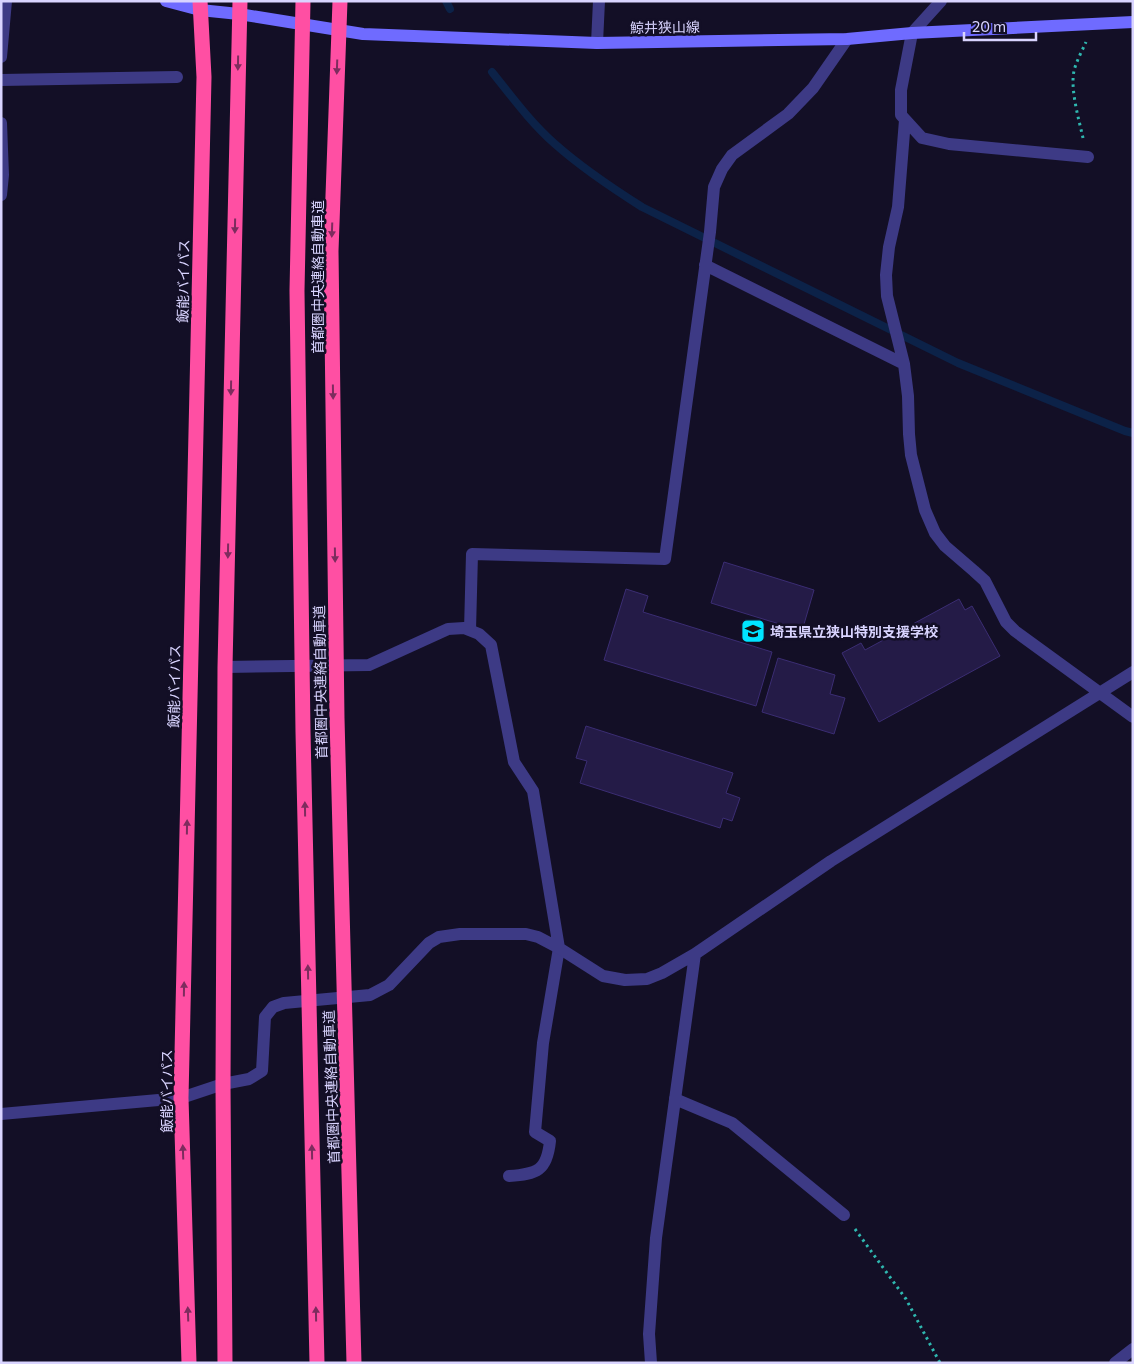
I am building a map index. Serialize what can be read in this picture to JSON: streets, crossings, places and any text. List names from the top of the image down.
{
  "streets": {
    "highway": ["首都圏中央連絡自動車道", "飯能バイパス"],
    "main road": ["鯨井狭山線"]
  },
  "crossings": [
    ["鯨井狭山線", "飯能バイパス"]
  ],
  "places": {
    "school or university": ["埼玉県立狭山特別支援学校"]
  },
  "scale_bar": "20 m"
}
